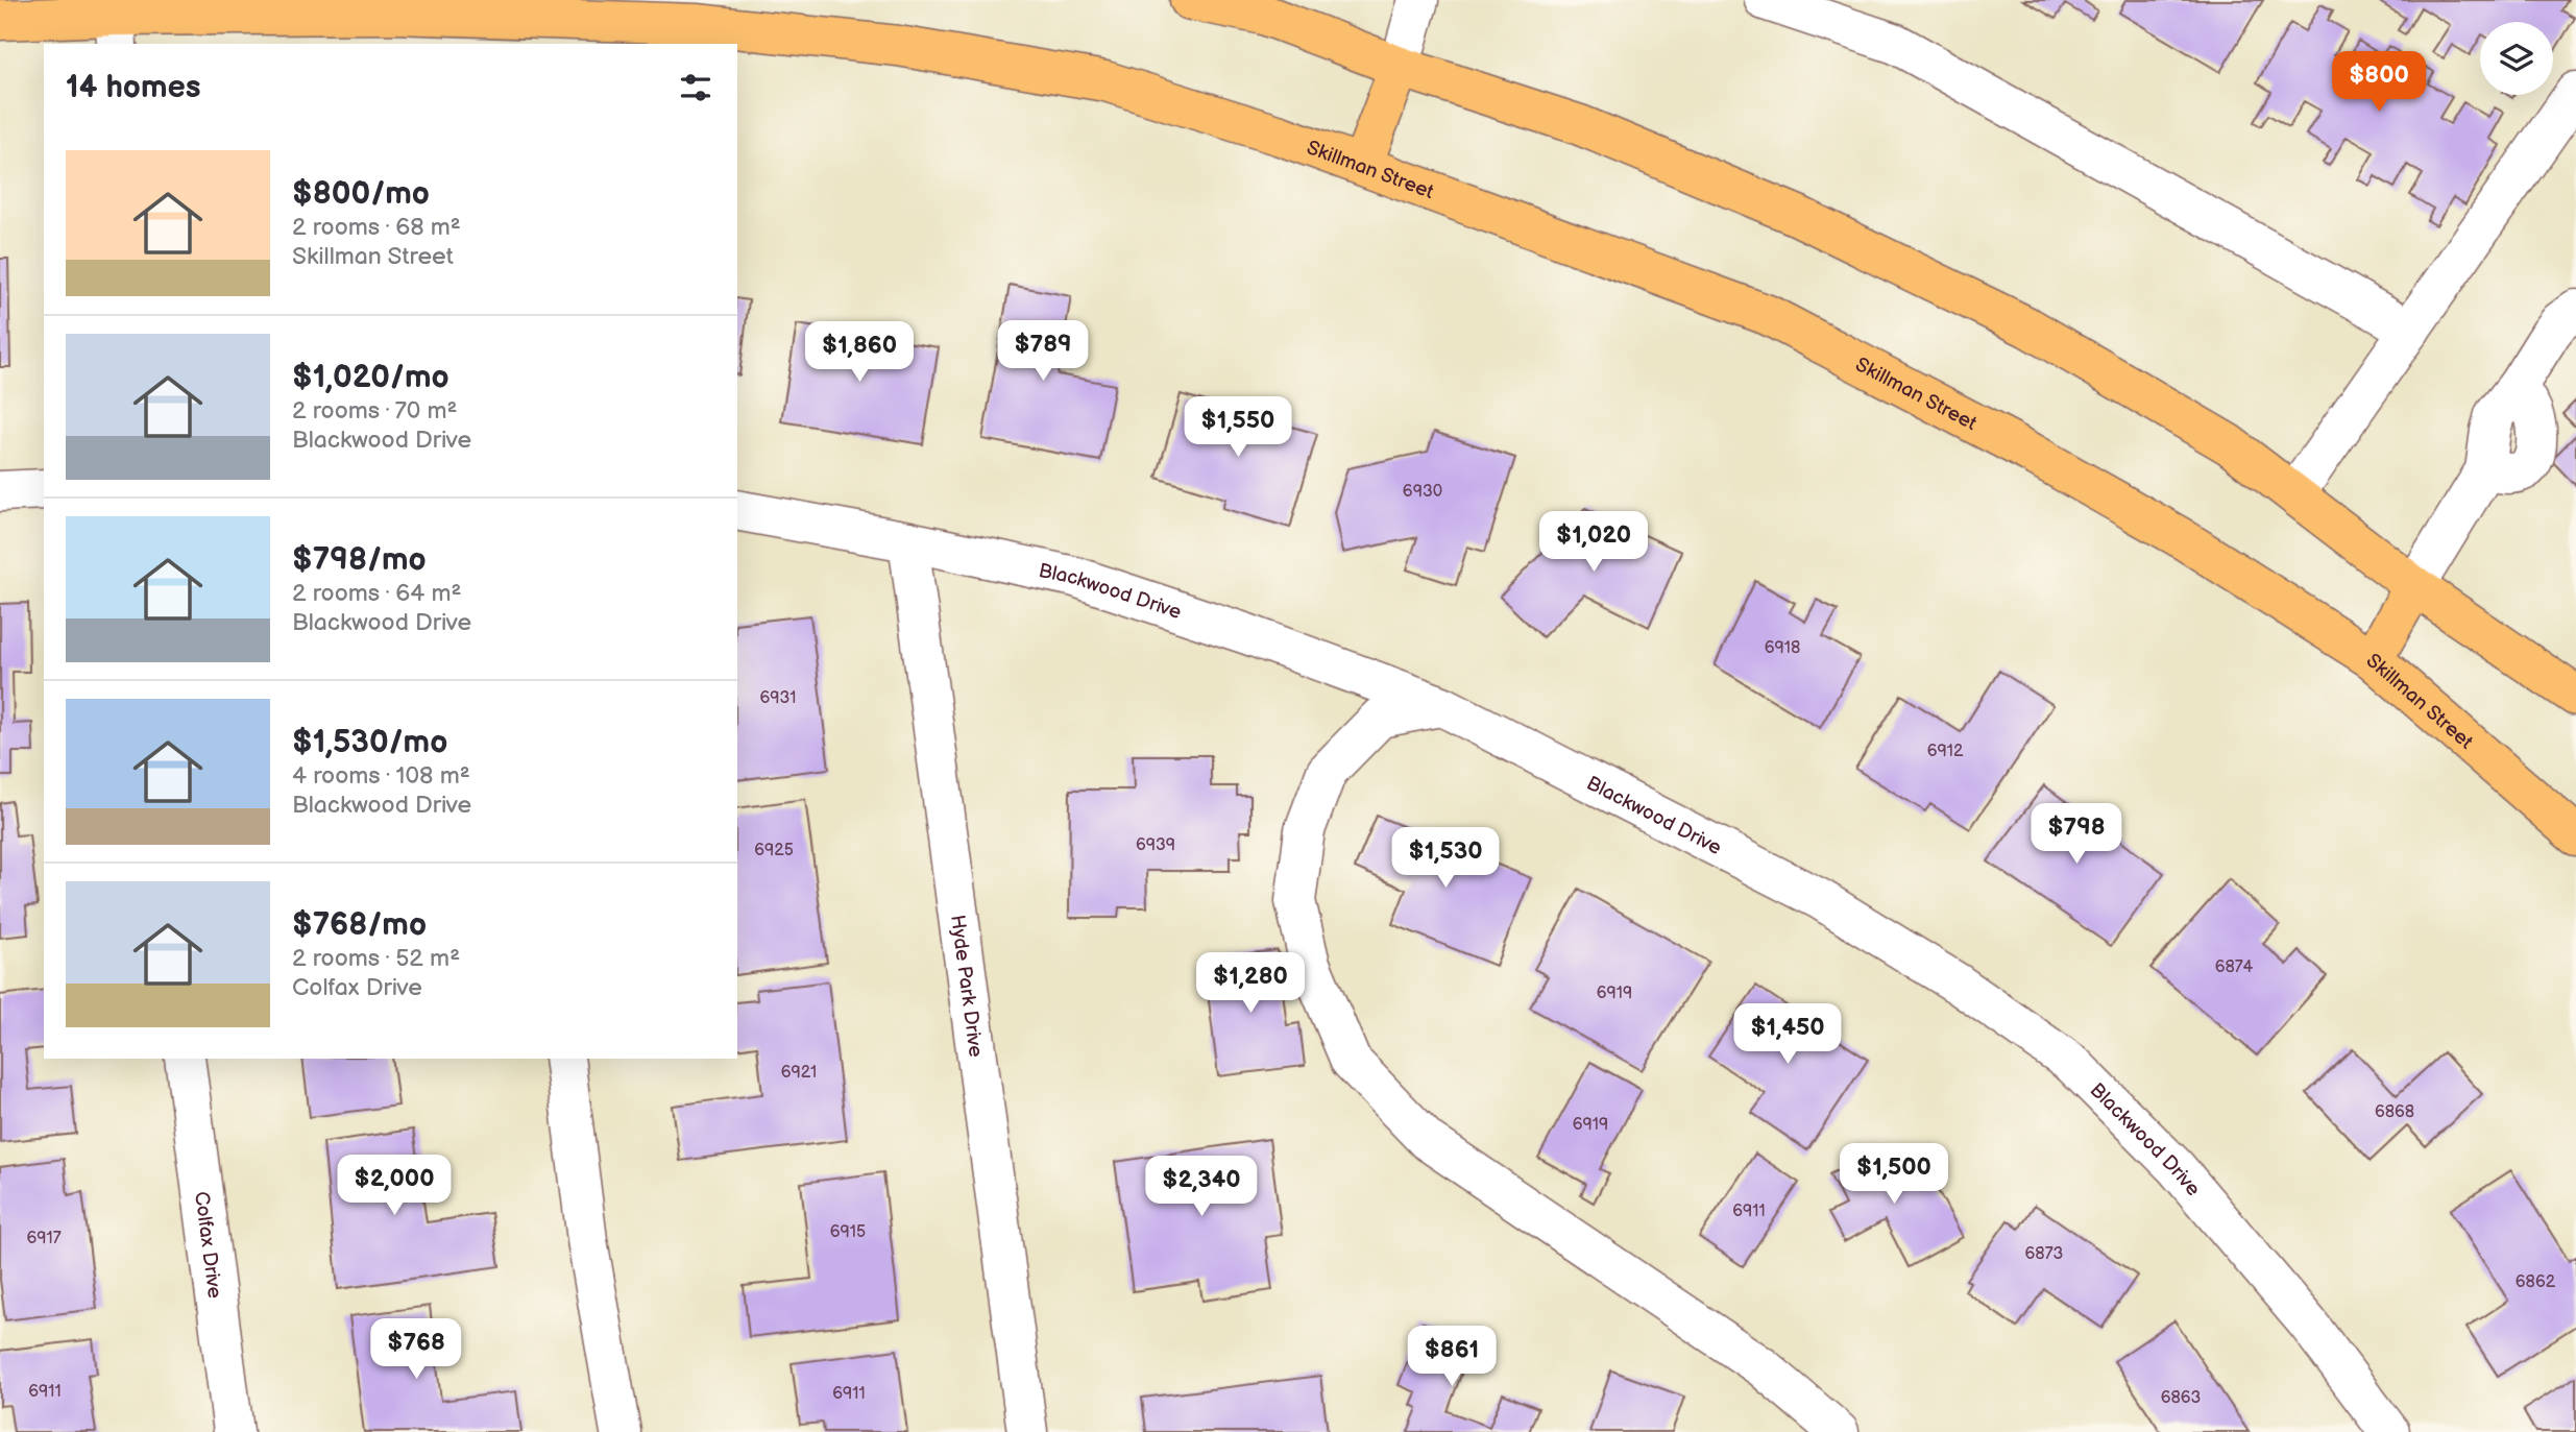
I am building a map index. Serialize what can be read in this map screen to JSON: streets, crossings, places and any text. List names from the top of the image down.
{
  "streets": {
    "main road": ["Skillman Street"],
    "street": ["Blackwood Drive", "Hyde Park Drive", "Colfax Drive"]
  },
  "crossings": [
    ["Blackwood Drive", "Hyde Park Drive"]
  ],
  "house_numbers": [
    "6930",
    "6918",
    "6931",
    "6912",
    "6939",
    "6925",
    "6874",
    "6919",
    "6921",
    "6868",
    "6919",
    "6911",
    "6915",
    "6917",
    "6873",
    "6862",
    "6911",
    "6911",
    "6863"
  ],
  "page": {
    "heading": "14 homes",
    "price": [
      "$800",
      "$789",
      "$1,860",
      "$1,550",
      "$1,020",
      "$798",
      "$1,530",
      "$1,280",
      "$1,450",
      "$1,500",
      "$2,000",
      "$2,340",
      "$768",
      "$861"
    ],
    "list": [
      {
        "name": "$800/mo",
        "note": "2 rooms · 68 m² · Skillman Street"
      },
      {
        "name": "$1,020/mo",
        "note": "2 rooms · 70 m² · Blackwood Drive"
      },
      {
        "name": "$798/mo",
        "note": "2 rooms · 64 m² · Blackwood Drive"
      },
      {
        "name": "$1,530/mo",
        "note": "4 rooms · 108 m² · Blackwood Drive"
      },
      {
        "name": "$768/mo",
        "note": "2 rooms · 52 m² · Colfax Drive"
      }
    ]
  }
}
